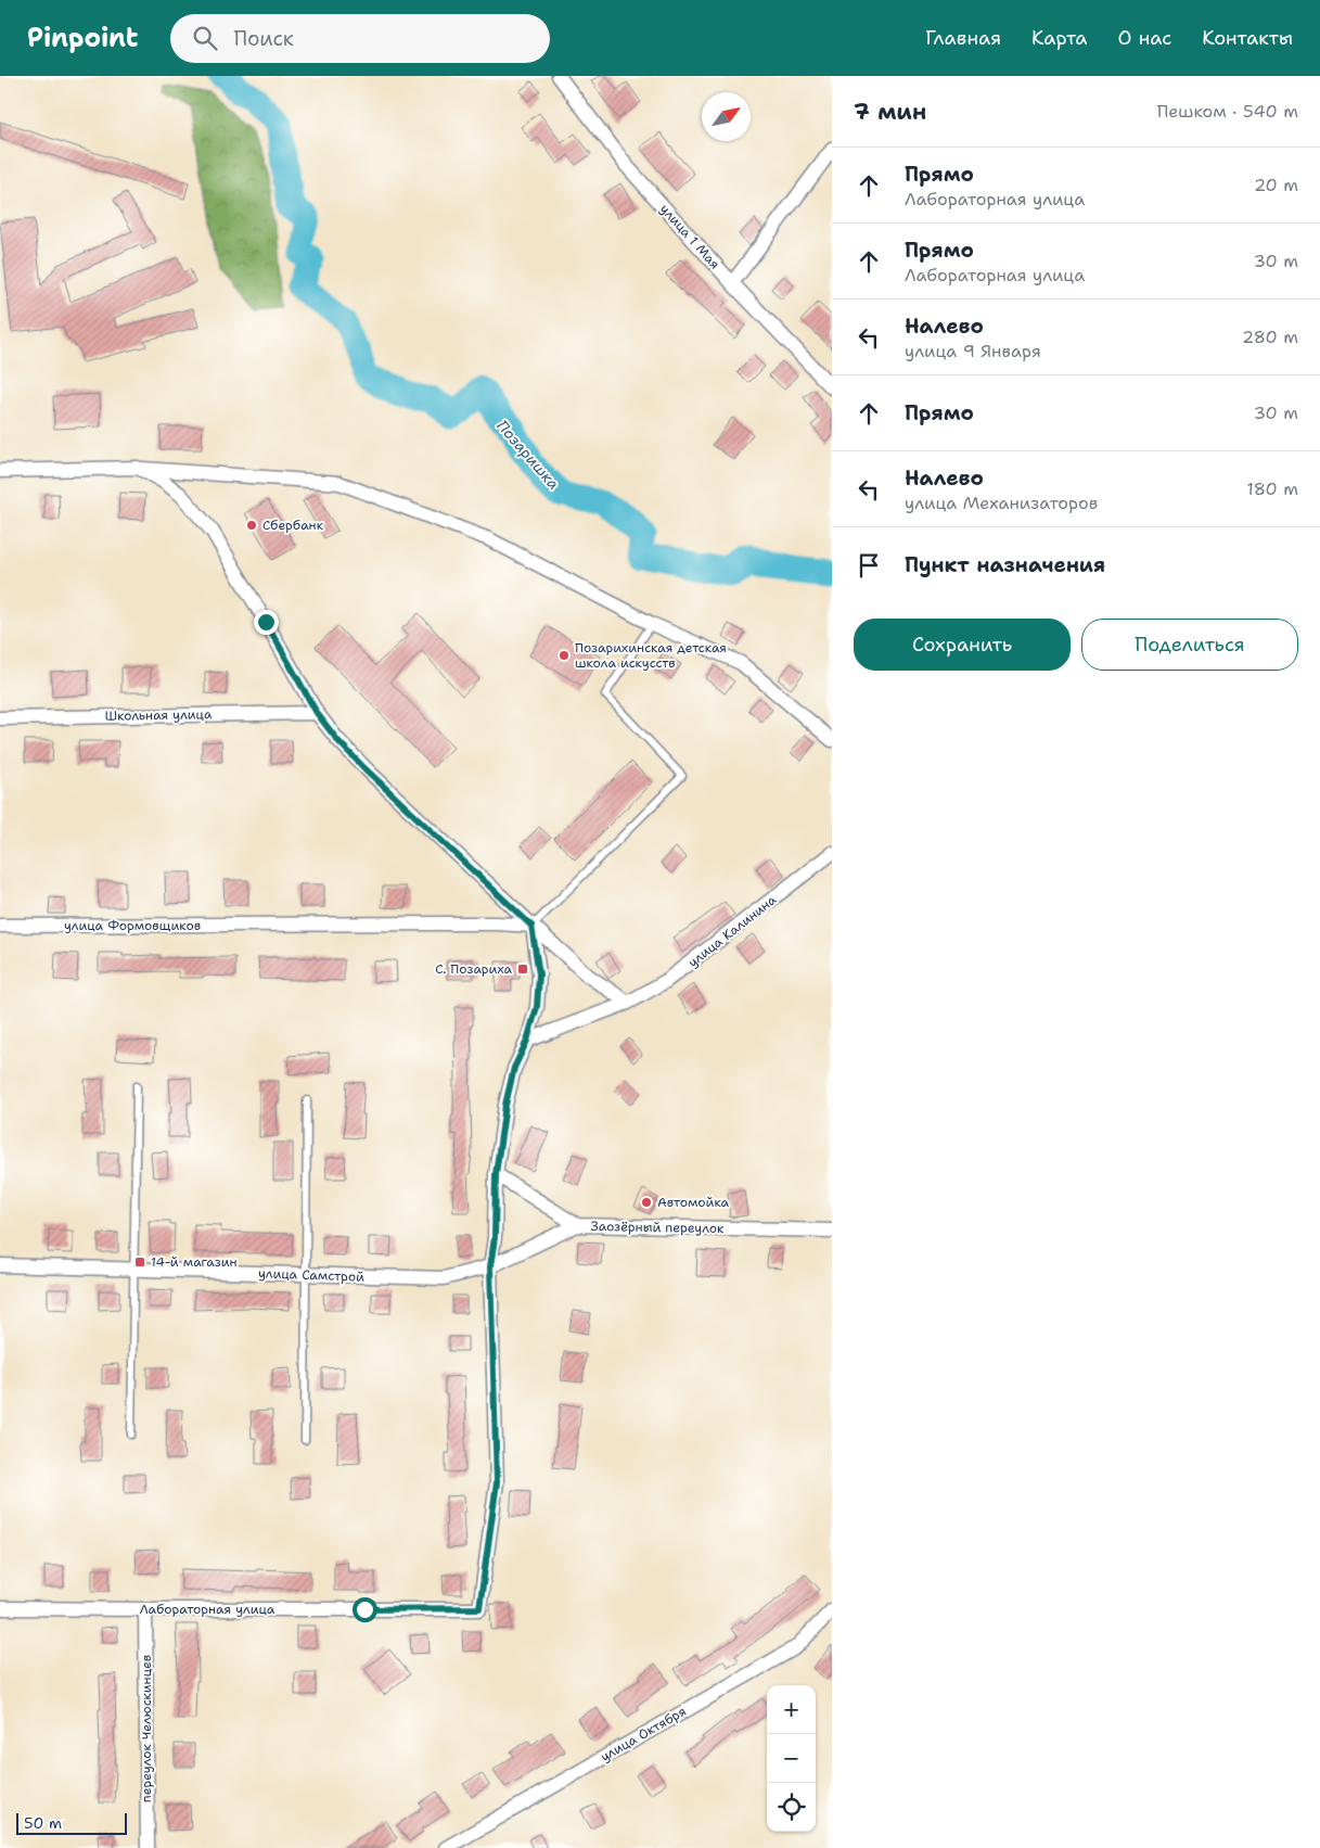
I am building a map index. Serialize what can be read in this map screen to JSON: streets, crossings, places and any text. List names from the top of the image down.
{
  "streets": {
    "street": [
      "улица 1 Мая",
      "Школьная улица",
      "улица Формовщиков",
      "улица Калинина",
      "Заозёрный переулок",
      "улица Самстрой",
      "Лабораторная улица",
      "переулок Челюскинцев",
      "улица Октября"
    ]
  },
  "crossings": [
    ["Заозёрный переулок", "улица Самстрой"],
    ["Заозёрный переулок", "Лабораторная улица"],
    ["улица Самстрой", "Лабораторная улица"],
    ["Лабораторная улица", "переулок Челюскинцев"]
  ],
  "water": ["Позаришка"],
  "places": {
    "other": ["Сбербанк", "Позарихинская детская школа искусств", "Автомойка"],
    "transit": ["С. Позариха", "14-й магазин"]
  },
  "scale_bar": "50 m",
  "north": "top right",
  "page": {
    "header": "Pinpoint",
    "search": "Поиск",
    "nav": [
      "Главная",
      "Карта",
      "О нас",
      "Контакты"
    ],
    "heading": ["7 мин", "Пешком · 540 m"],
    "list": [
      ["Прямо", "Лабораторная улица", "20 m"],
      ["Прямо", "Лабораторная улица", "30 m"],
      ["Налево", "улица 9 Января", "280 m"],
      ["Прямо", "30 m"],
      ["Налево", "улица Механизаторов", "180 m"],
      "Пункт назначения"
    ],
    "buttons": ["Сохранить", "Поделиться"],
    "map_buttons": ["+", "−"],
    "scale": "50 m"
  }
}
